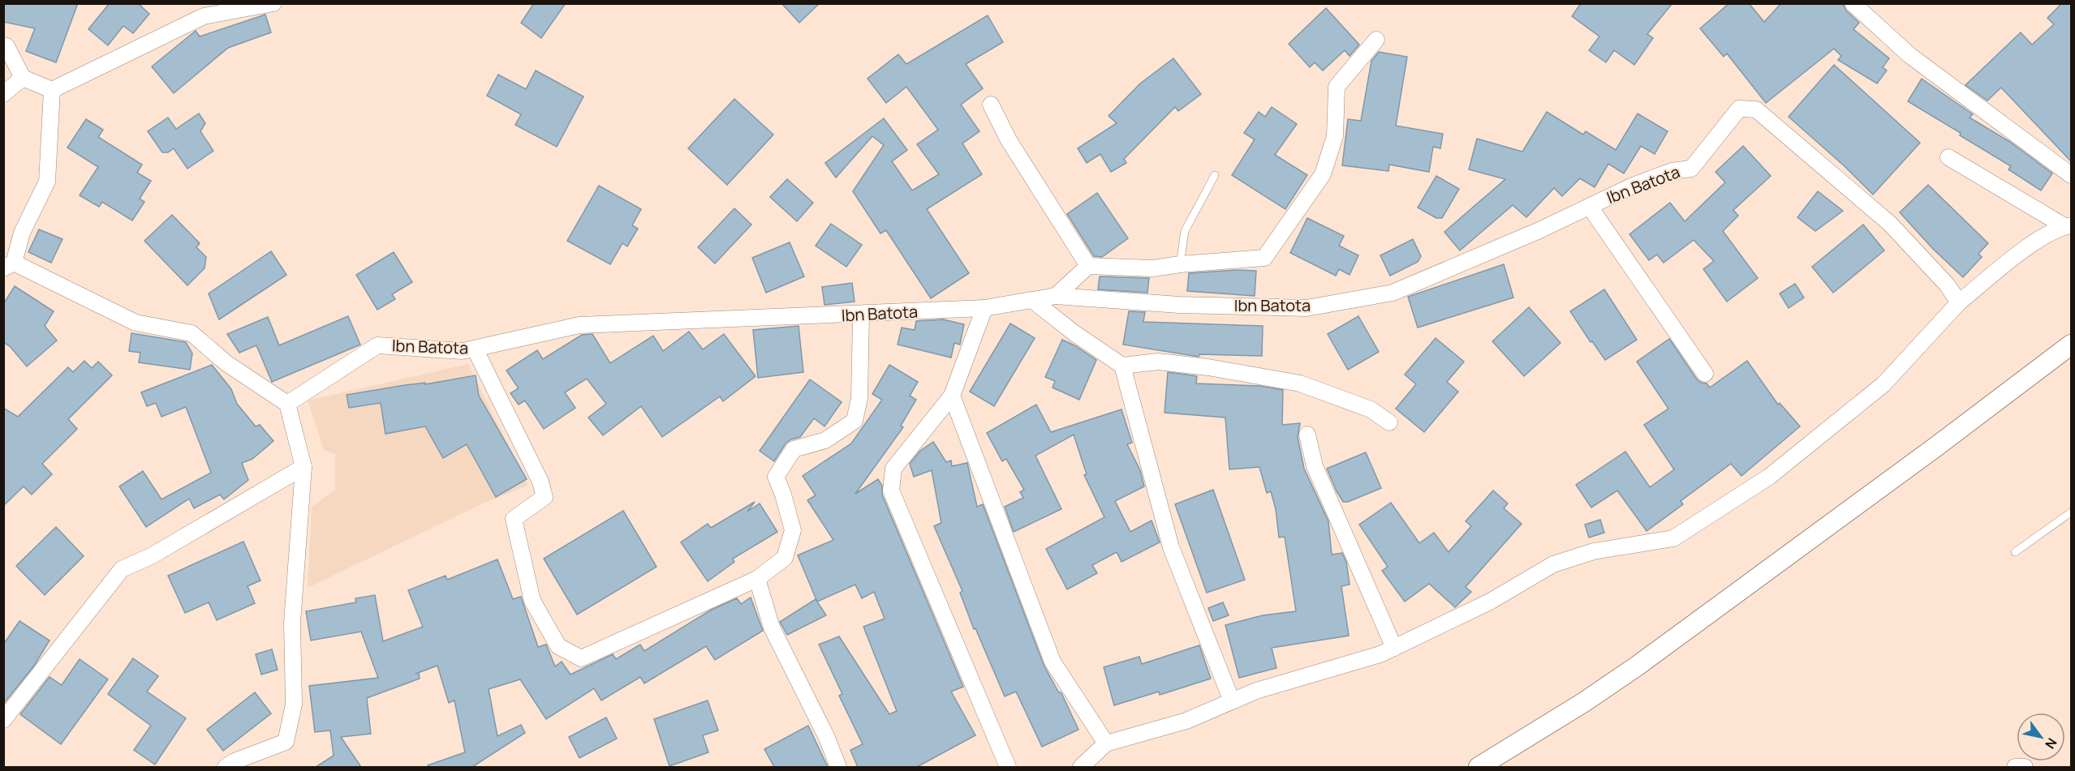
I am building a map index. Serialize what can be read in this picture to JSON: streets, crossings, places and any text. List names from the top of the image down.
{
  "streets": {
    "street": ["Ibn Batota"]
  },
  "north": "bottom right"
}
